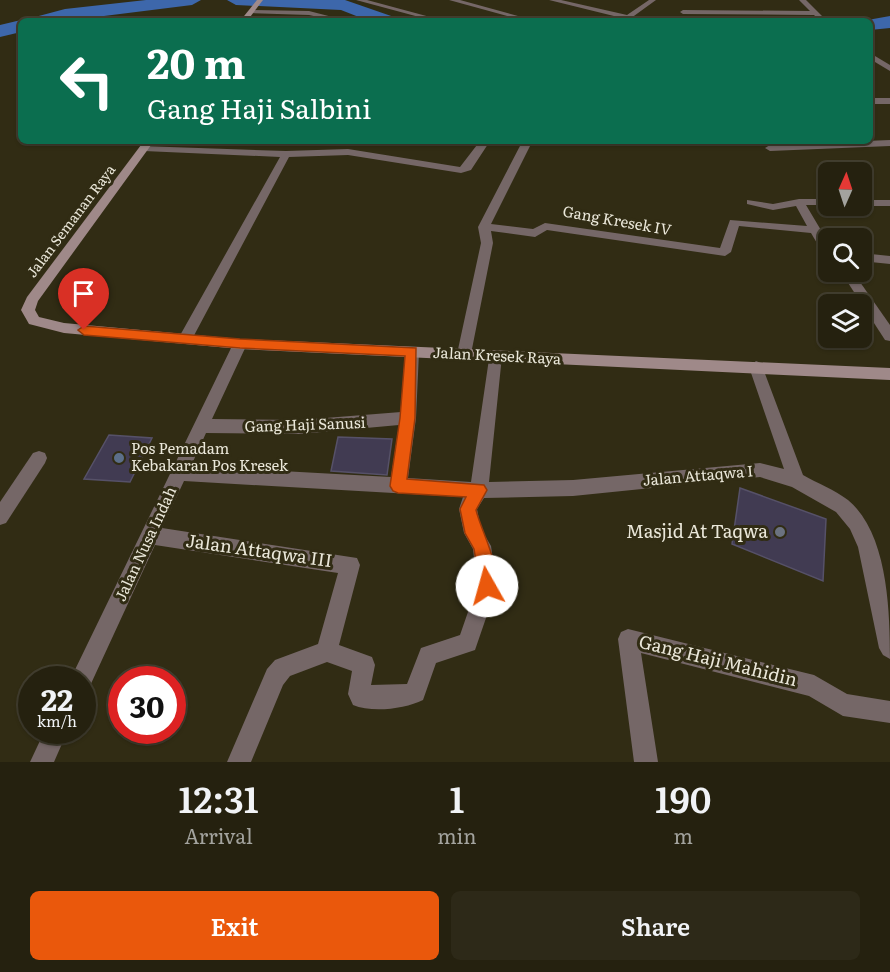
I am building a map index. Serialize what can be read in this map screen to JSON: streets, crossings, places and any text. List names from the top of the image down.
{
  "streets": {
    "street": [
      "Jalan Semanan Raya",
      "Gang Kresek IV",
      "Jalan Kresek Raya",
      "Gang Haji Sanusi",
      "Jalan Attaqwa I",
      "Jalan Nusa Indah",
      "Jalan Attaqwa III",
      "Gang Haji Mahidin"
    ]
  },
  "crossings": [
    ["Jalan Semanan Raya", "Jalan Kresek Raya"],
    ["Jalan Kresek Raya", "Jalan Nusa Indah"],
    ["Gang Haji Sanusi", "Jalan Nusa Indah"],
    ["Jalan Attaqwa I", "Jalan Nusa Indah"],
    ["Jalan Nusa Indah", "Jalan Attaqwa III"]
  ],
  "places": ["Pos Pemadam Kebakaran Pos Kresek", "Masjid At Taqwa"],
  "north": "top",
  "page": {
    "turn": ["20 m", "Gang Haji Salbini"],
    "speed": "22 km/h",
    "limit": "30",
    "eta": [
      "12:31",
      "Arrival",
      "1",
      "min",
      "190",
      "m"
    ],
    "buttons": ["Exit", "Share"]
  }
}
